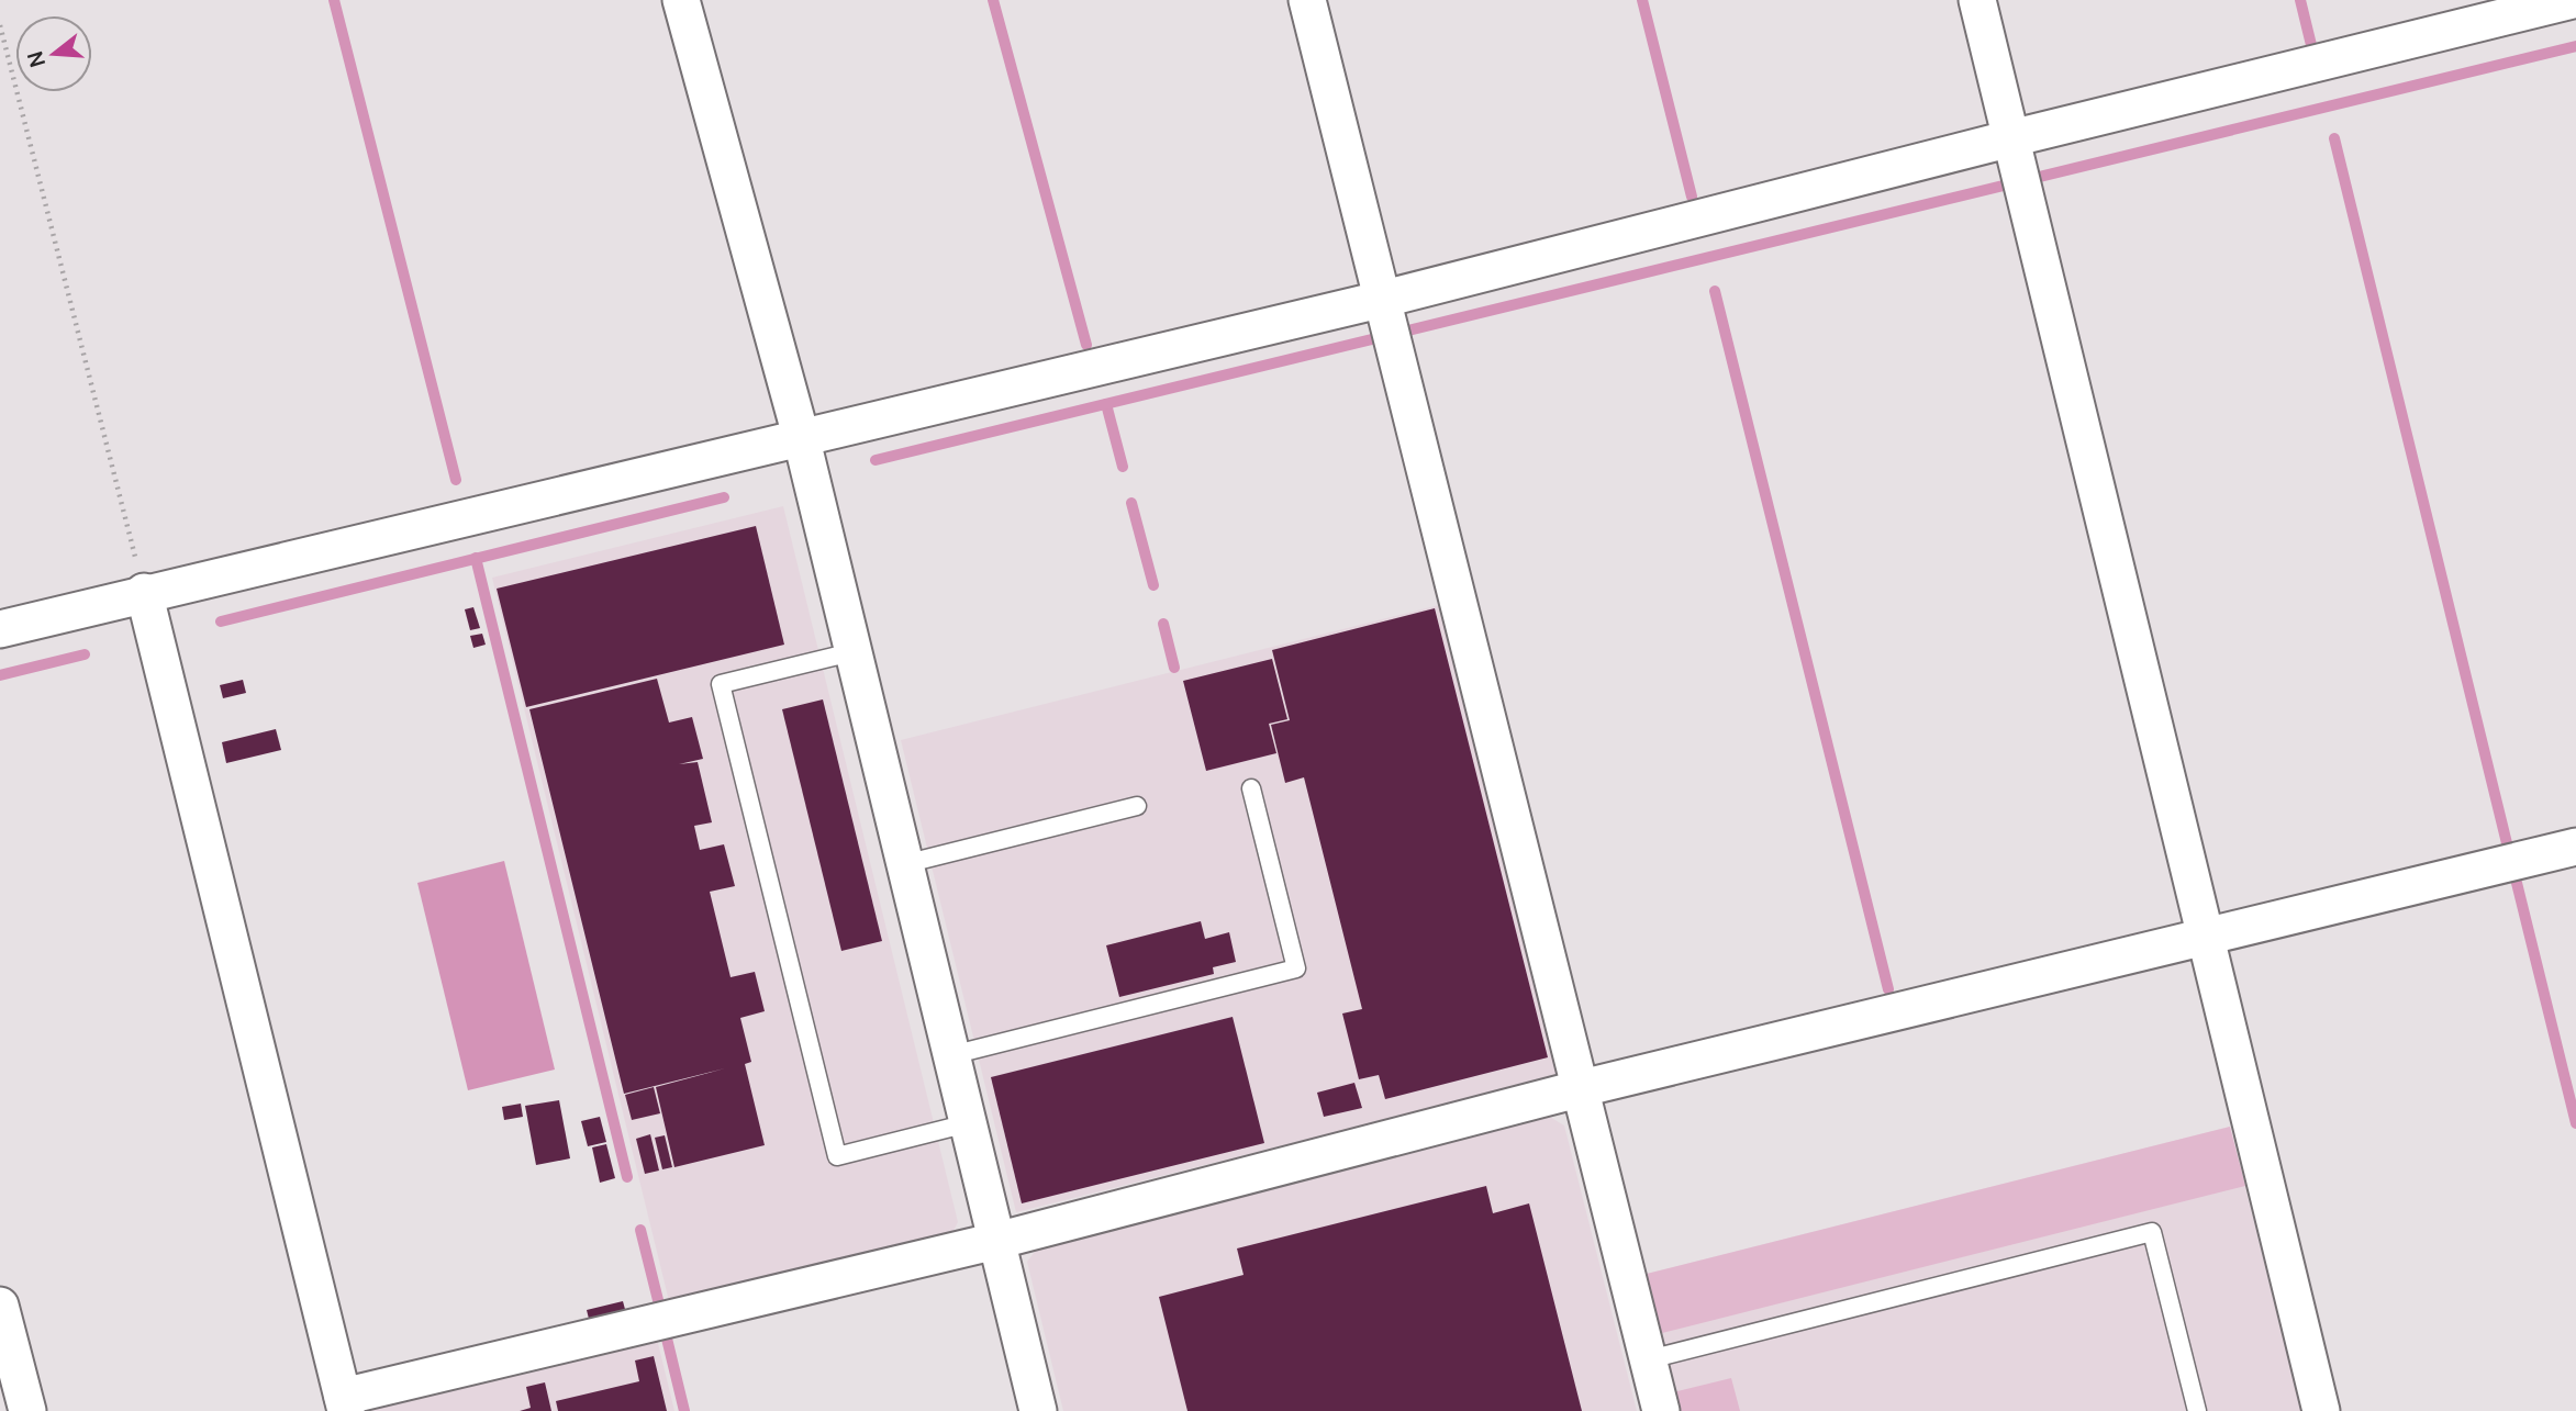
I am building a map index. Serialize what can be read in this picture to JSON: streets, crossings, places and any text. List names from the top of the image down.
{
  "north": "left"
}
